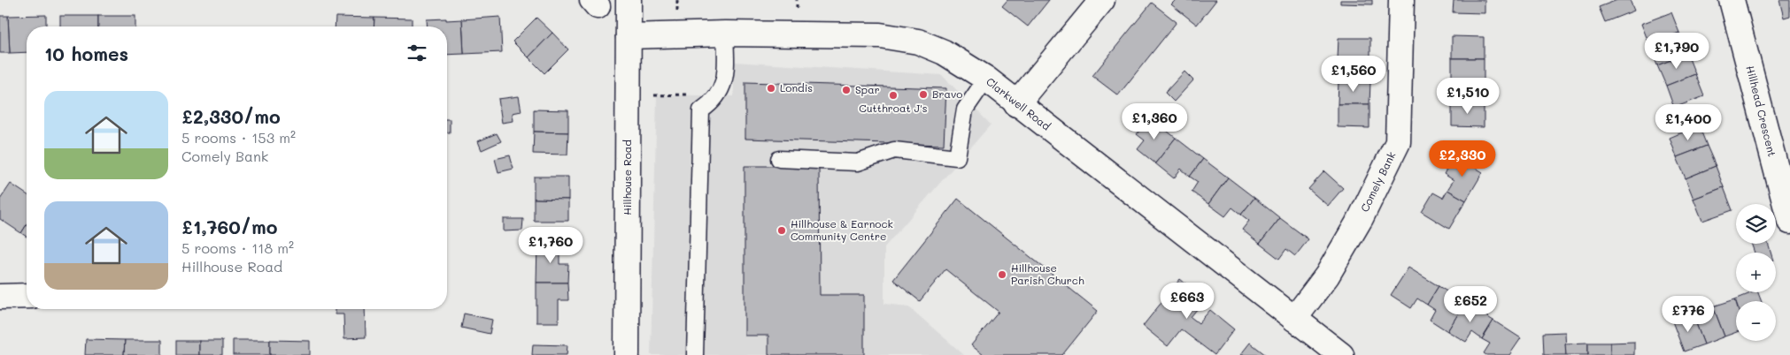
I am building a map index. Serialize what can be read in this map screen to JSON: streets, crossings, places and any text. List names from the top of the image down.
{
  "streets": {
    "street": [
      "Clarkwell Road",
      "Hillhead Crescent",
      "Hillhouse Road",
      "Comely Bank"
    ]
  },
  "crossings": [
    ["Clarkwell Road", "Hillhouse Road"],
    ["Clarkwell Road", "Comely Bank"]
  ],
  "places": [
    "Londis",
    "Spar",
    "Bravo",
    "Cutthroat J's",
    "Hillhouse & Earnock Community Centre",
    "Hillhouse Parish Church"
  ],
  "page": {
    "heading": "10 homes",
    "price": [
      "£1,790",
      "£1,560",
      "£1,510",
      "£1,360",
      "£1,400",
      "£2,330",
      "£1,760",
      "£663",
      "£652",
      "£776"
    ],
    "list": [
      {
        "name": "£2,330/mo",
        "note": "5 rooms · 153 m² · Comely Bank"
      },
      {
        "name": "£1,760/mo",
        "note": "5 rooms · 118 m² · Hillhouse Road"
      }
    ],
    "map_buttons": ["+", "−"]
  }
}
